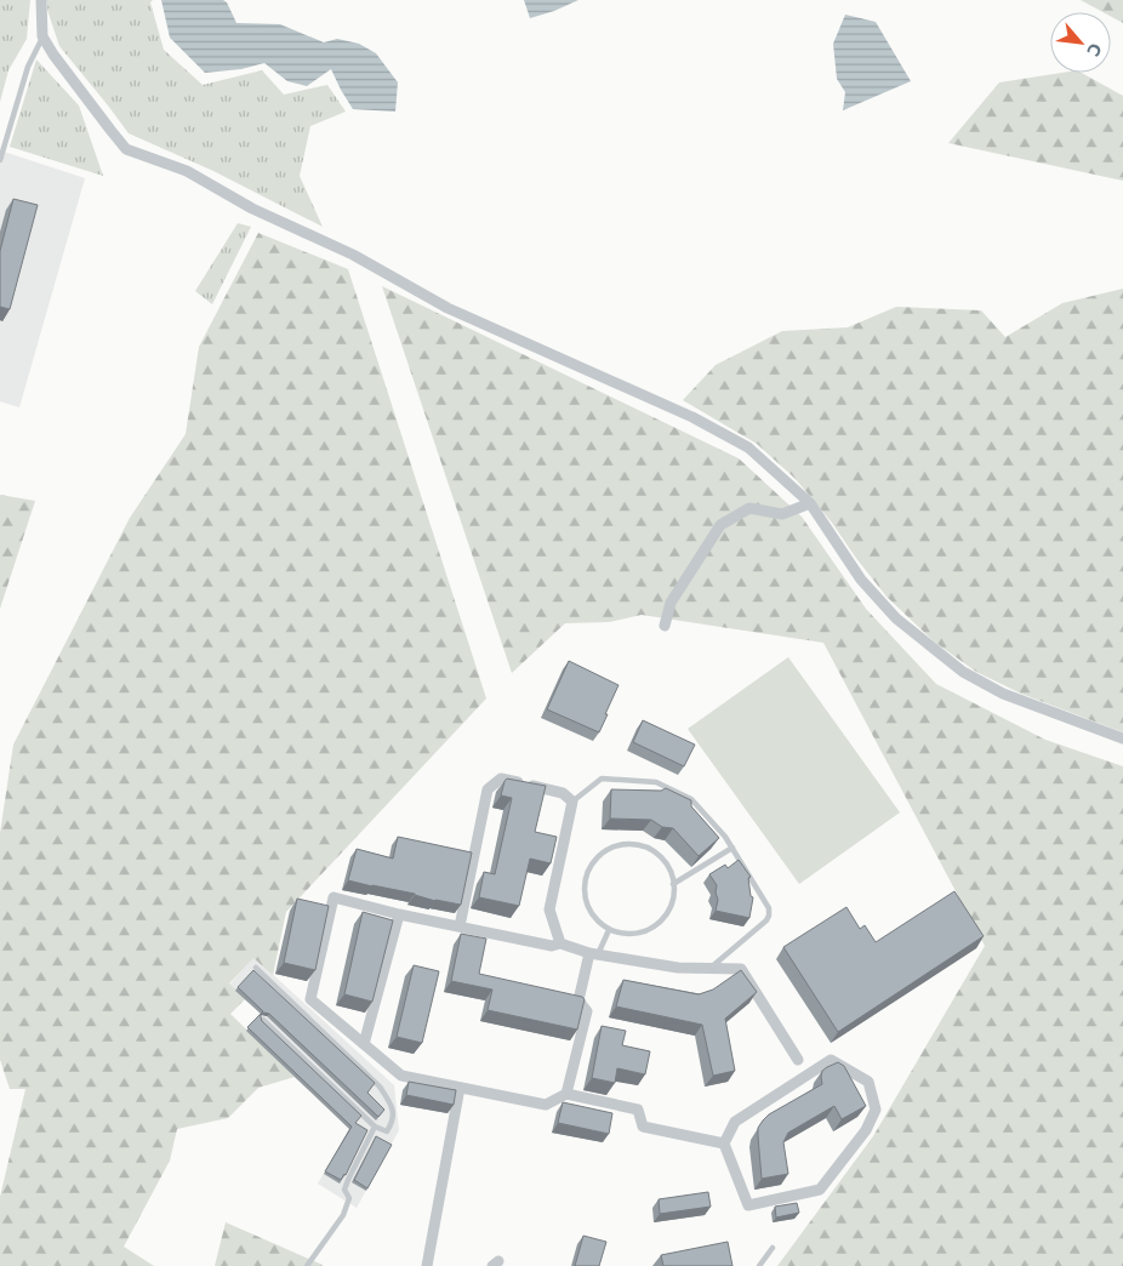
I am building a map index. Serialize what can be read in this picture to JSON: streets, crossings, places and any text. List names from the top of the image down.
{
  "north": "bottom right"
}
